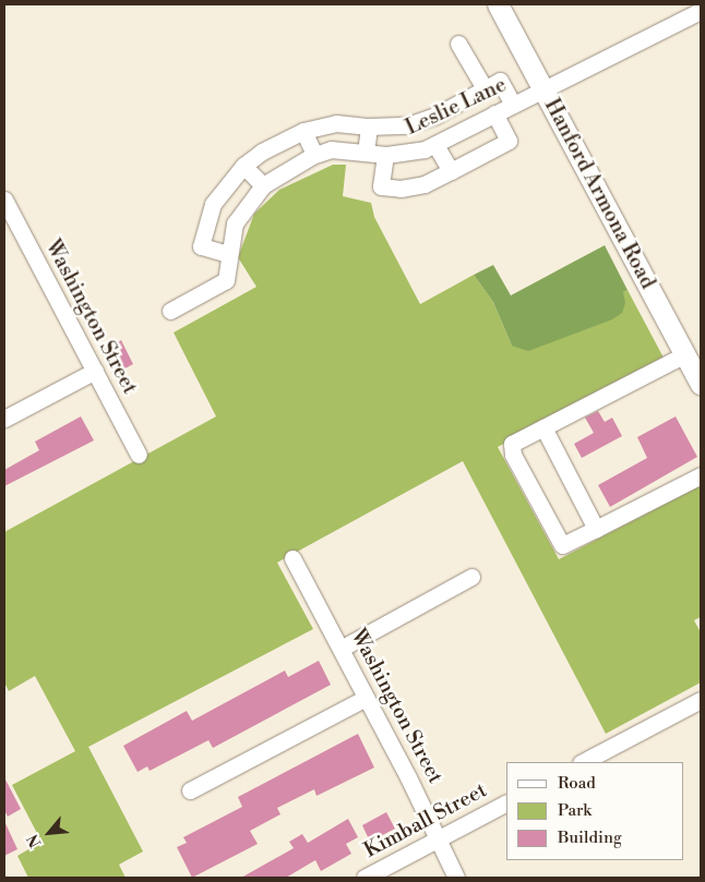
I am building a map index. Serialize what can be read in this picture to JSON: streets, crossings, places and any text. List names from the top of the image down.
{
  "streets": {
    "main road": ["Hanford Armona Road"],
    "street": ["Leslie Lane", "Washington Street", "Kimball Street"]
  },
  "crossings": [
    ["Leslie Lane", "Hanford Armona Road"],
    ["Washington Street", "Kimball Street"]
  ],
  "legend": ["Road", "Park", "Building"],
  "north": "bottom left"
}
